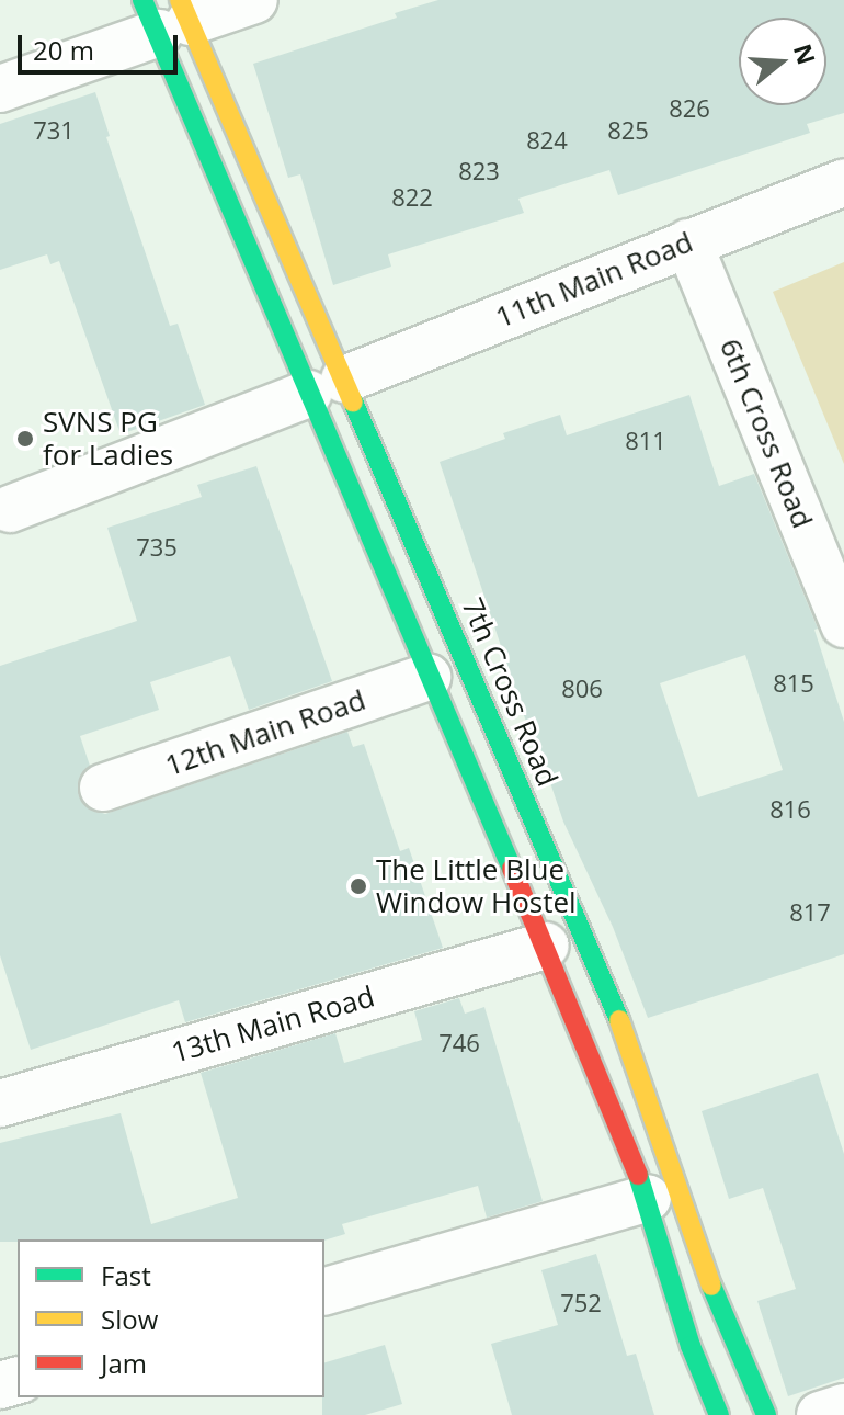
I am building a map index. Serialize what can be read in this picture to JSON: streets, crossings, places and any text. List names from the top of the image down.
{
  "streets": {
    "street": [
      "11th Main Road",
      "6th Cross Road",
      "7th Cross Road",
      "12th Main Road",
      "13th Main Road"
    ]
  },
  "crossings": [
    ["11th Main Road", "6th Cross Road"],
    ["11th Main Road", "7th Cross Road"],
    ["7th Cross Road", "12th Main Road"],
    ["7th Cross Road", "13th Main Road"]
  ],
  "places": ["SVNS PG for Ladies", "The Little Blue Window Hostel"],
  "house_numbers": [
    "826",
    "731",
    "825",
    "824",
    "823",
    "822",
    "811",
    "735",
    "815",
    "806",
    "816",
    "817",
    "746",
    "752"
  ],
  "legend": ["Fast", "Slow", "Jam"],
  "scale_bar": "20 m",
  "north": "right"
}
